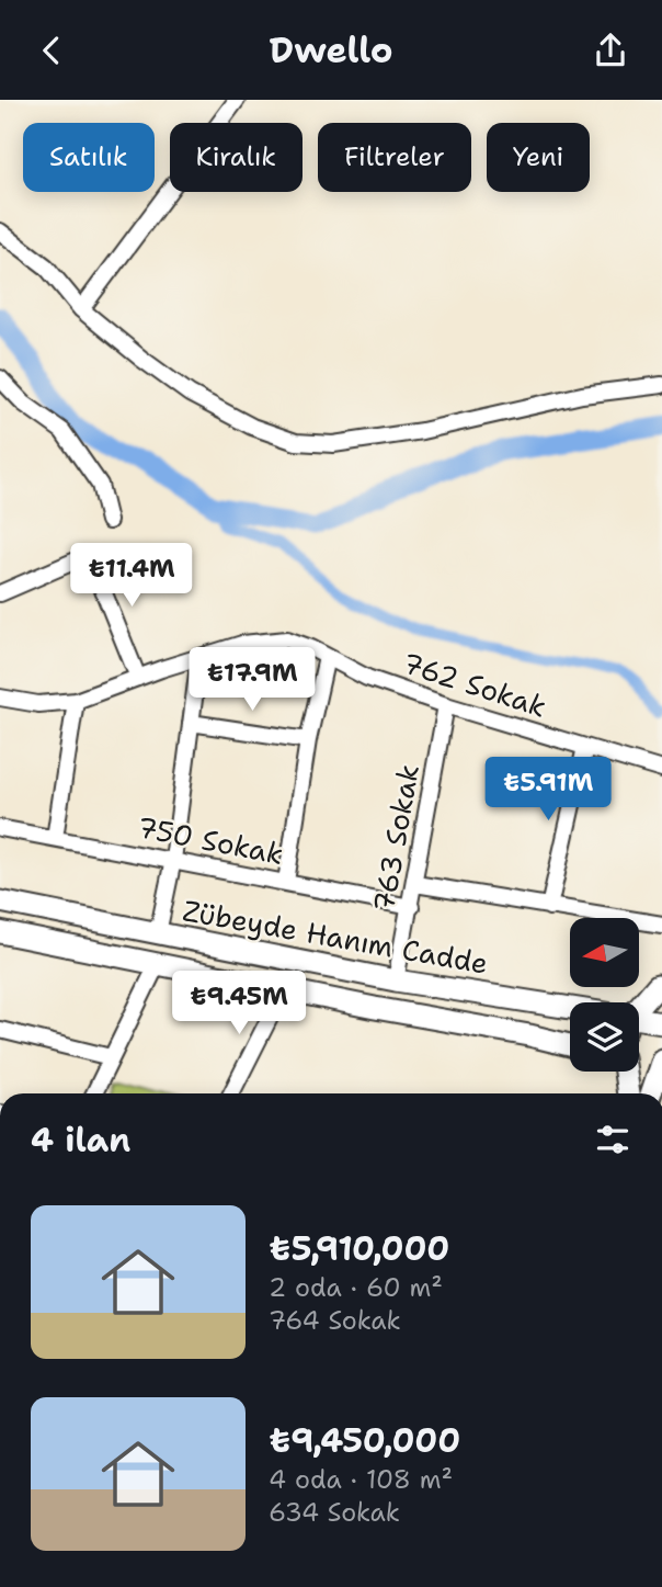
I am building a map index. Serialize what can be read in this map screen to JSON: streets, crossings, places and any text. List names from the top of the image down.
{
  "streets": {
    "highway": ["Zübeyde Hanım Cadde"],
    "street": ["762 Sokak", "763 Sokak", "750 Sokak"]
  },
  "crossings": [
    ["762 Sokak", "763 Sokak"],
    ["763 Sokak", "750 Sokak"],
    ["763 Sokak", "Zübeyde Hanım Cadde"]
  ],
  "north": "left",
  "page": {
    "header": "Dwello",
    "chip": [
      "Satılık",
      "Kiralık",
      "Filtreler",
      "Yeni"
    ],
    "price": [
      "₺11.4M",
      "₺17.9M",
      "₺5.91M",
      "₺9.45M"
    ],
    "heading": "4 ilan",
    "list": [
      {
        "name": "₺5,910,000",
        "note": "2 oda · 60 m² · 764 Sokak"
      },
      {
        "name": "₺9,450,000",
        "note": "4 oda · 108 m² · 634 Sokak"
      }
    ]
  }
}
